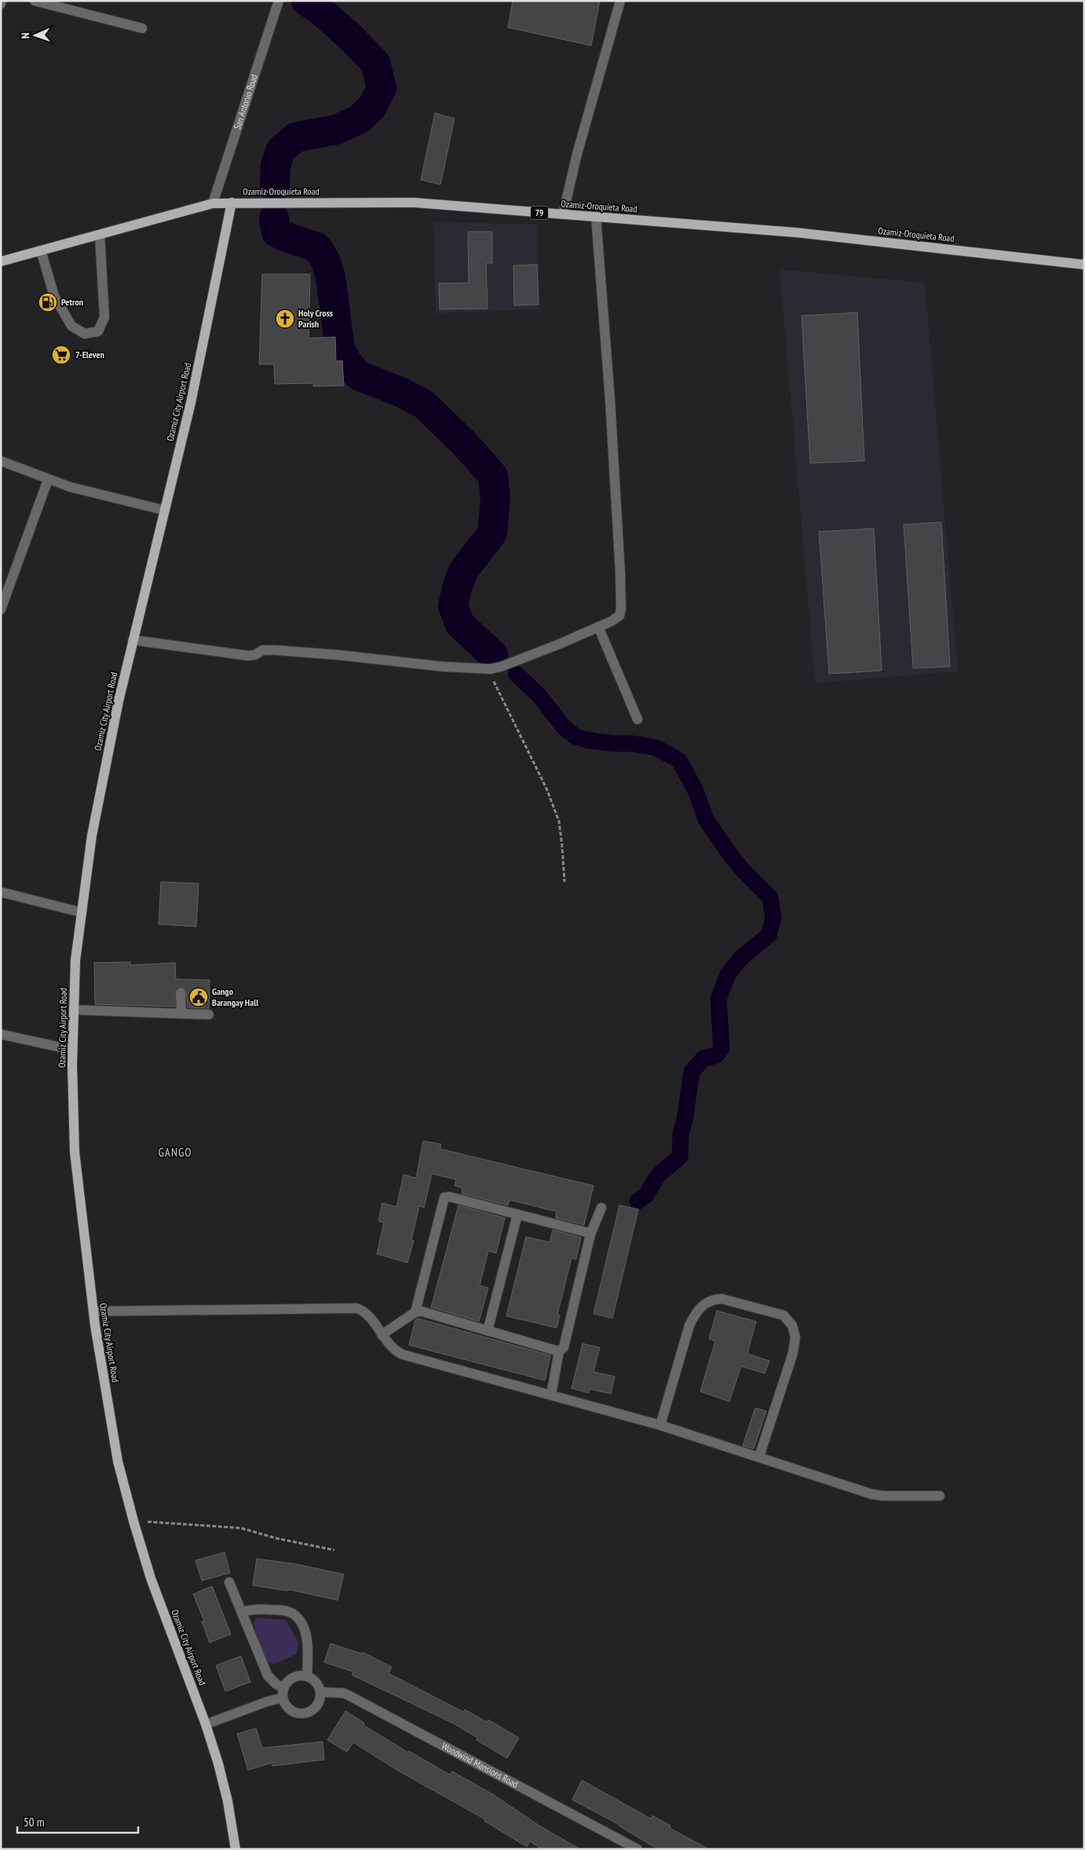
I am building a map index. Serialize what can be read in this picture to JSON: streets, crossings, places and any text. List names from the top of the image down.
{
  "streets": {
    "main road": ["Ozamiz-Oroquieta Road", "79", "Ozamiz City Airport Road"],
    "street": ["San Antonio Road", "Woodwind Mansions Road"]
  },
  "crossings": [
    ["San Antonio Road", "Ozamiz-Oroquieta Road"],
    ["Ozamiz-Oroquieta Road", "Ozamiz City Airport Road"]
  ],
  "districts": ["GANGO"],
  "places": {
    "fuel station": ["Petron"],
    "church": ["Holy Cross Parish"],
    "supermarket": ["7-Eleven"],
    "public building": ["Gango Barangay Hall"]
  },
  "scale_bar": "50 m",
  "north": "left"
}
